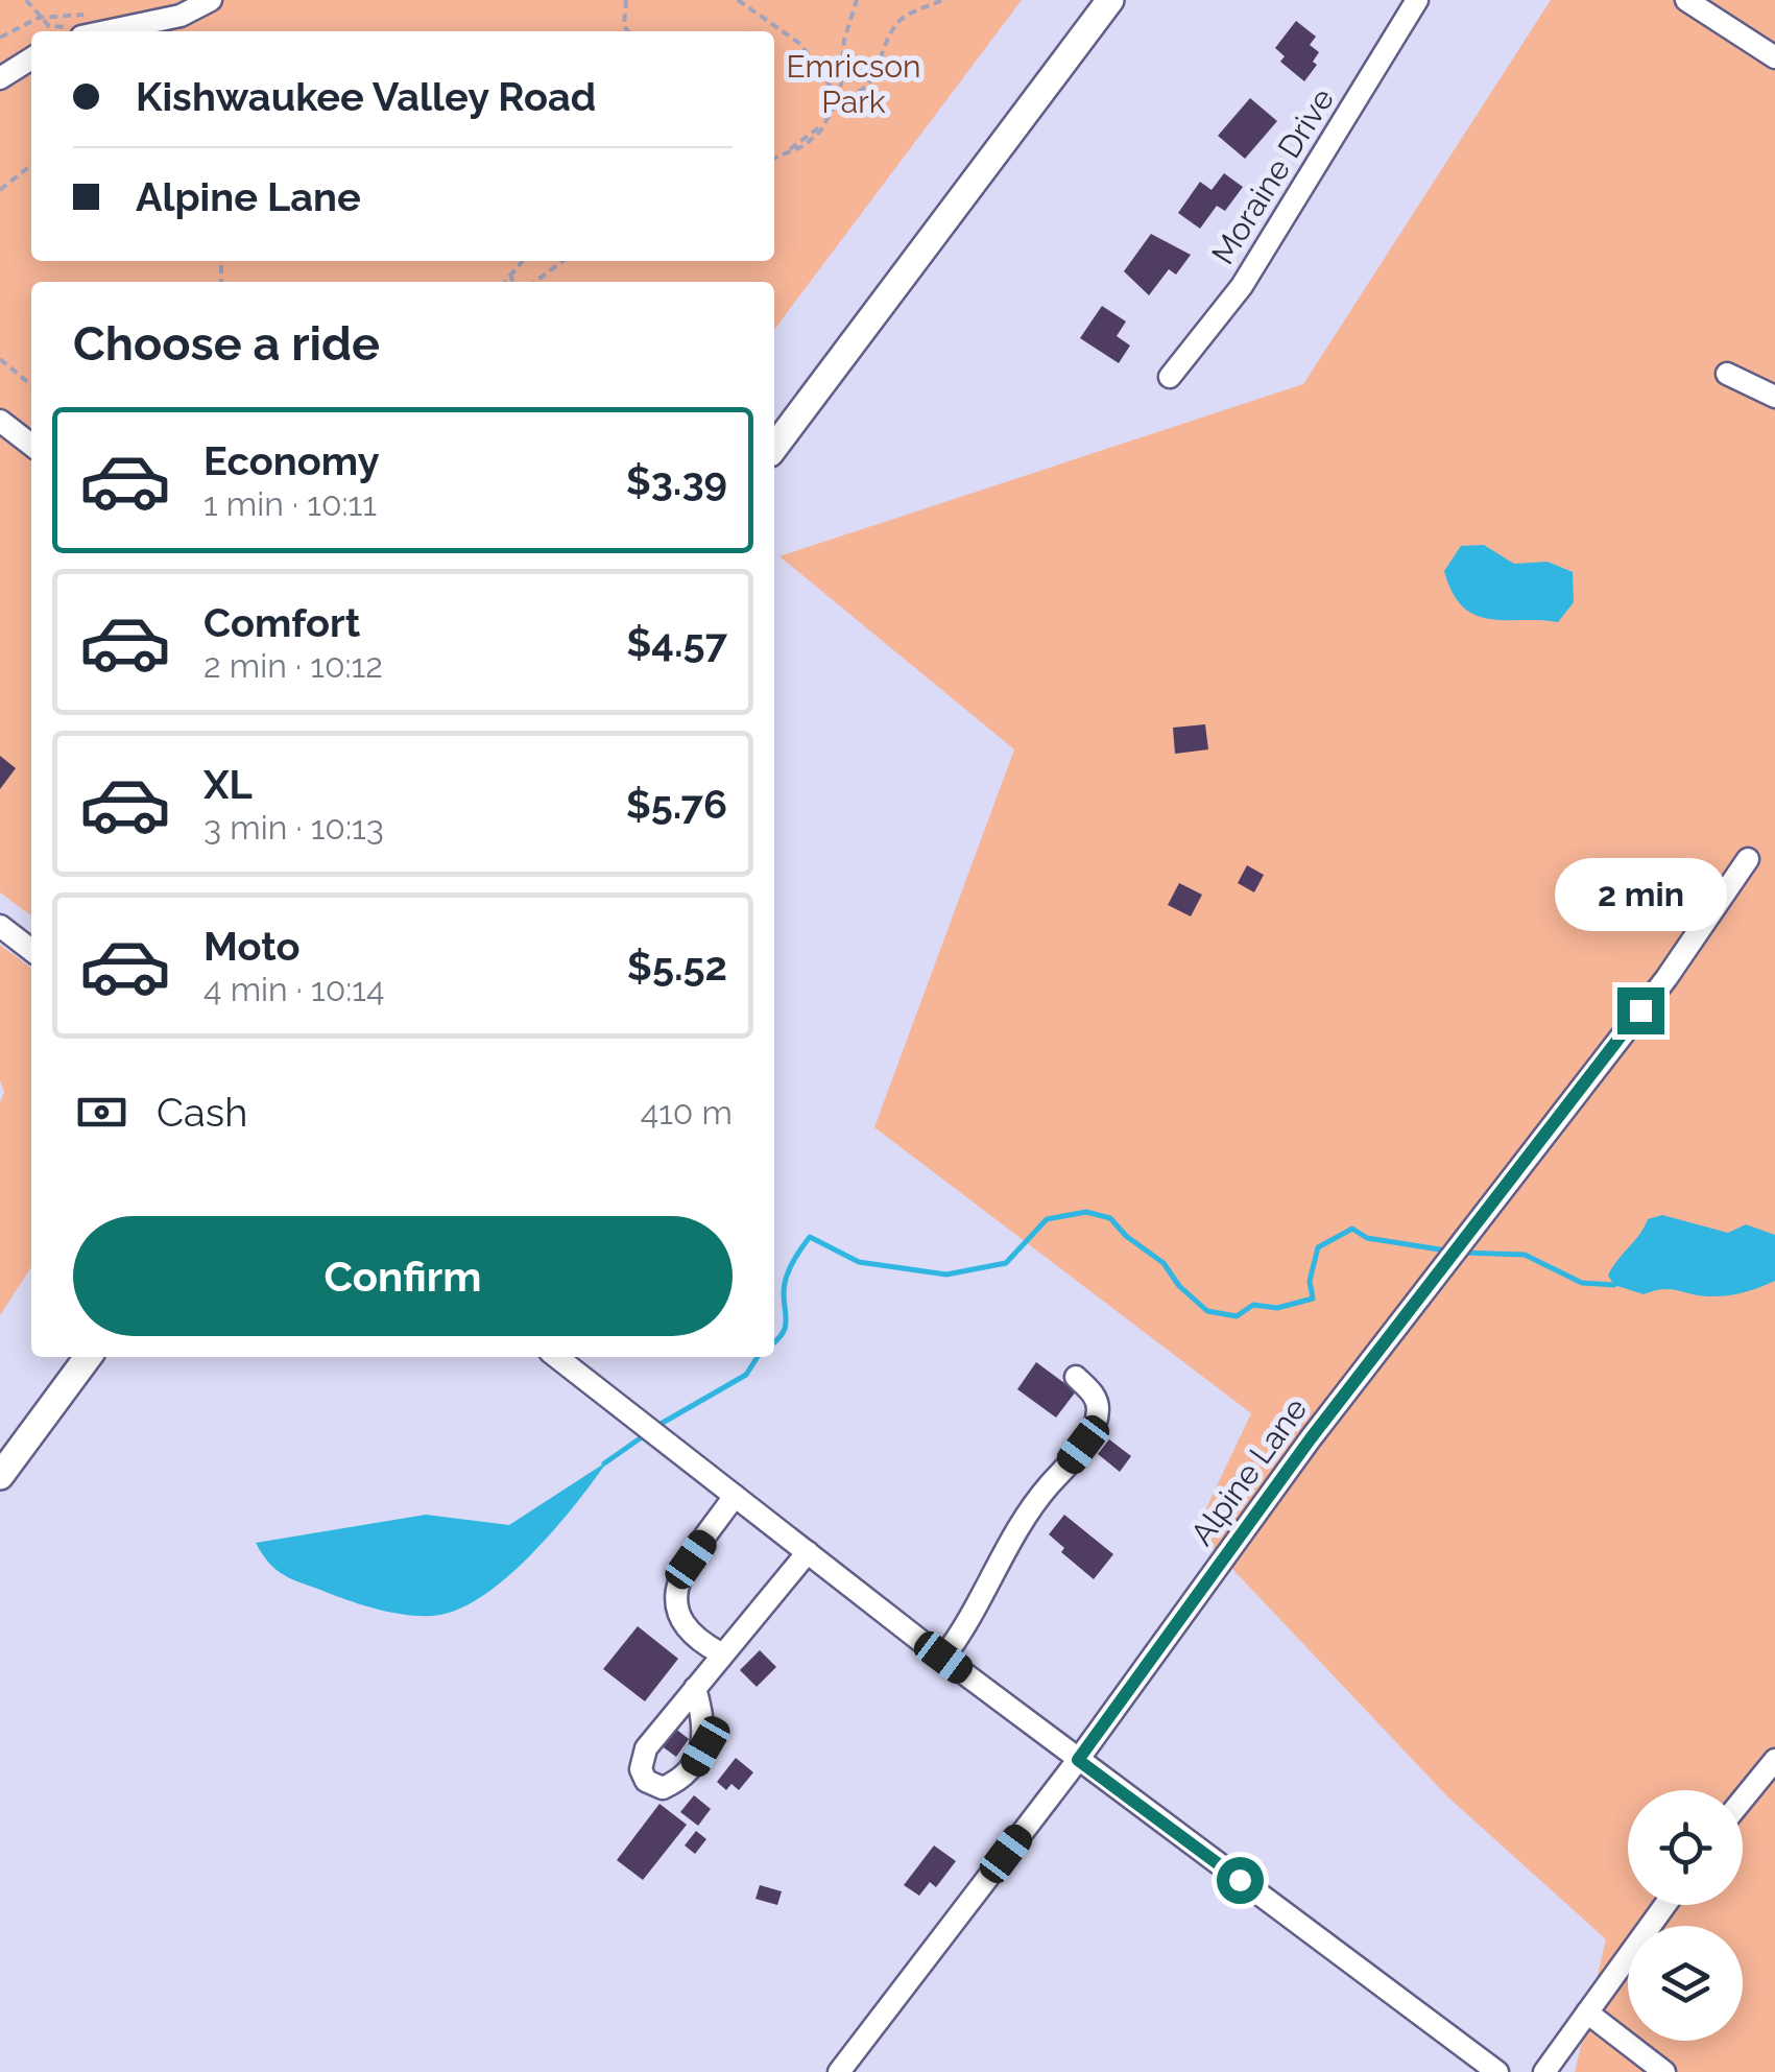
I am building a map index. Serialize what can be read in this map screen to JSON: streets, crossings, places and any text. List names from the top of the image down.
{
  "streets": {
    "street": ["Moraine Drive", "Alpine Lane"]
  },
  "parks": ["Emricson Park"],
  "page": {
    "banner": ["Kishwaukee Valley Road", "Alpine Lane"],
    "heading": "Choose a ride",
    "list": [
      {
        "name": "Economy",
        "note": "1 min · 10:11",
        "value": "$3.39"
      },
      {
        "name": "Comfort",
        "note": "2 min · 10:12",
        "value": "$4.57"
      },
      {
        "name": "XL",
        "note": "3 min · 10:13",
        "value": "$5.76"
      },
      {
        "name": "Moto",
        "note": "4 min · 10:14",
        "value": "$5.52"
      }
    ],
    "bubble": "2 min",
    "pay": ["Cash", "410 m"],
    "buttons": "Confirm"
  }
}
